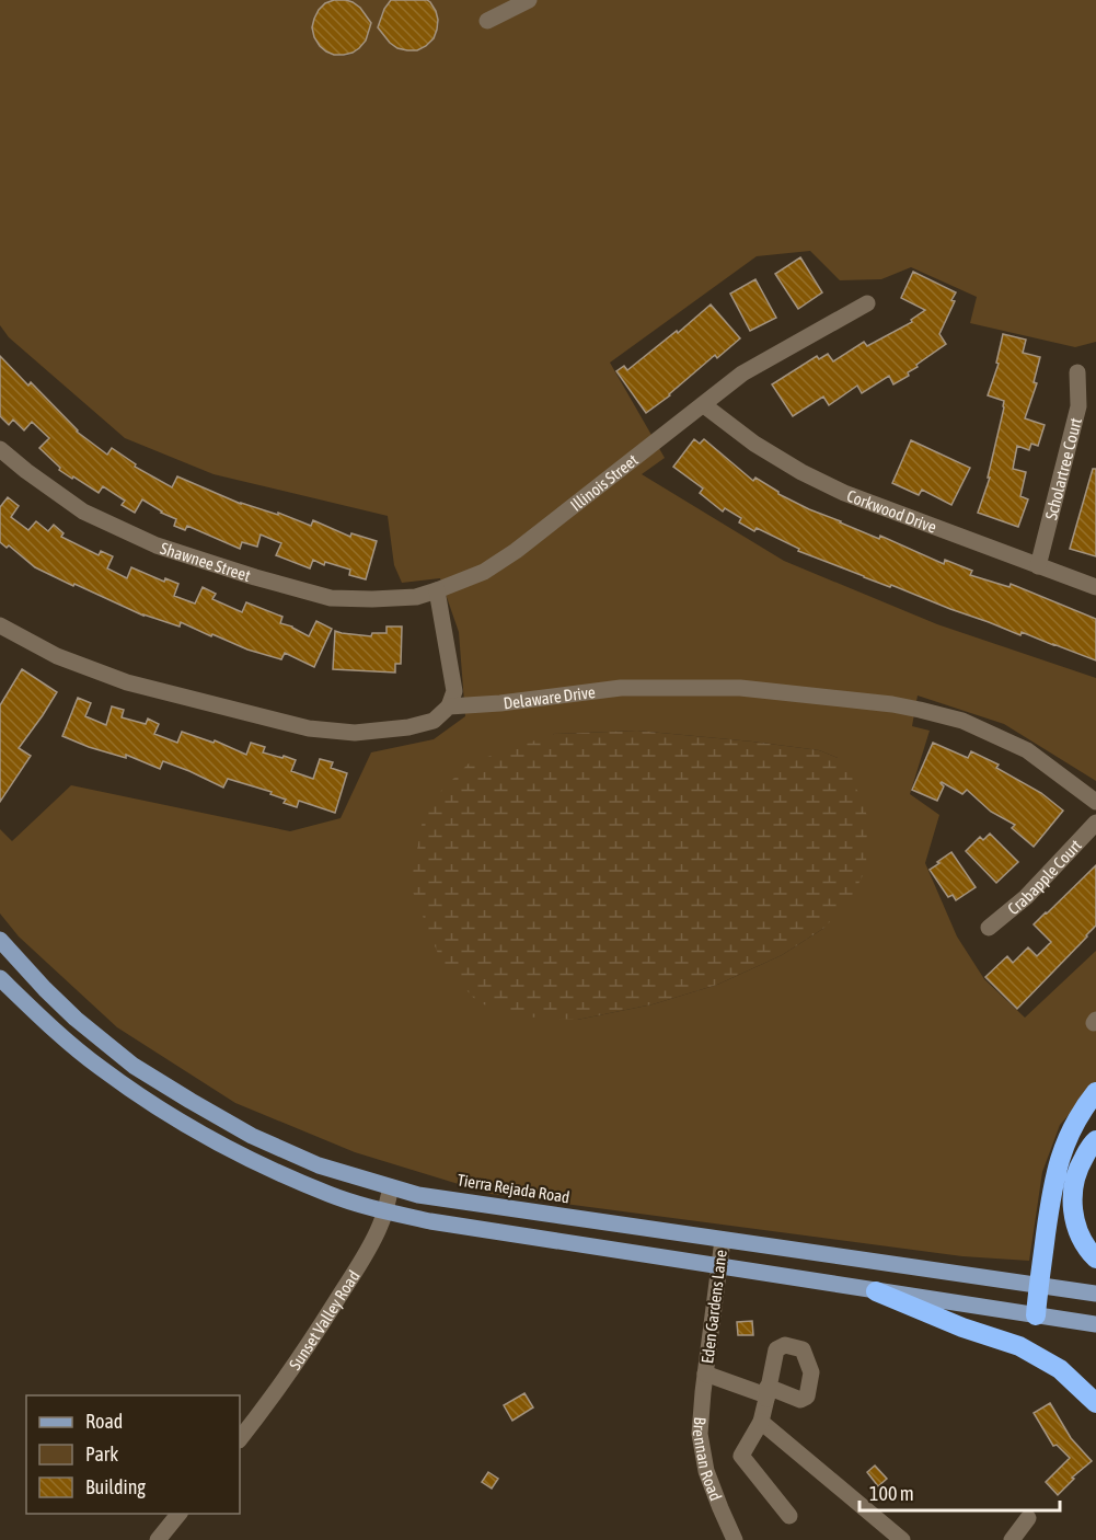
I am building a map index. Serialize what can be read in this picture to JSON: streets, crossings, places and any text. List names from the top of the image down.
{
  "streets": {
    "main road": ["Tierra Rejada Road"],
    "street": [
      "Scholartree Court",
      "Illinois Street",
      "Corkwood Drive",
      "Shawnee Street",
      "Delaware Drive",
      "Crabapple Court",
      "Eden Gardens Lane",
      "Sunset Valley Road",
      "Brennan Road"
    ]
  },
  "crossings": [
    ["Scholartree Court", "Corkwood Drive"],
    ["Illinois Street", "Corkwood Drive"],
    ["Illinois Street", "Shawnee Street"],
    ["Tierra Rejada Road", "Eden Gardens Lane"],
    ["Tierra Rejada Road", "Sunset Valley Road"],
    ["Eden Gardens Lane", "Brennan Road"]
  ],
  "legend": ["Road", "Park", "Building"],
  "scale_bar": "100 m"
}
